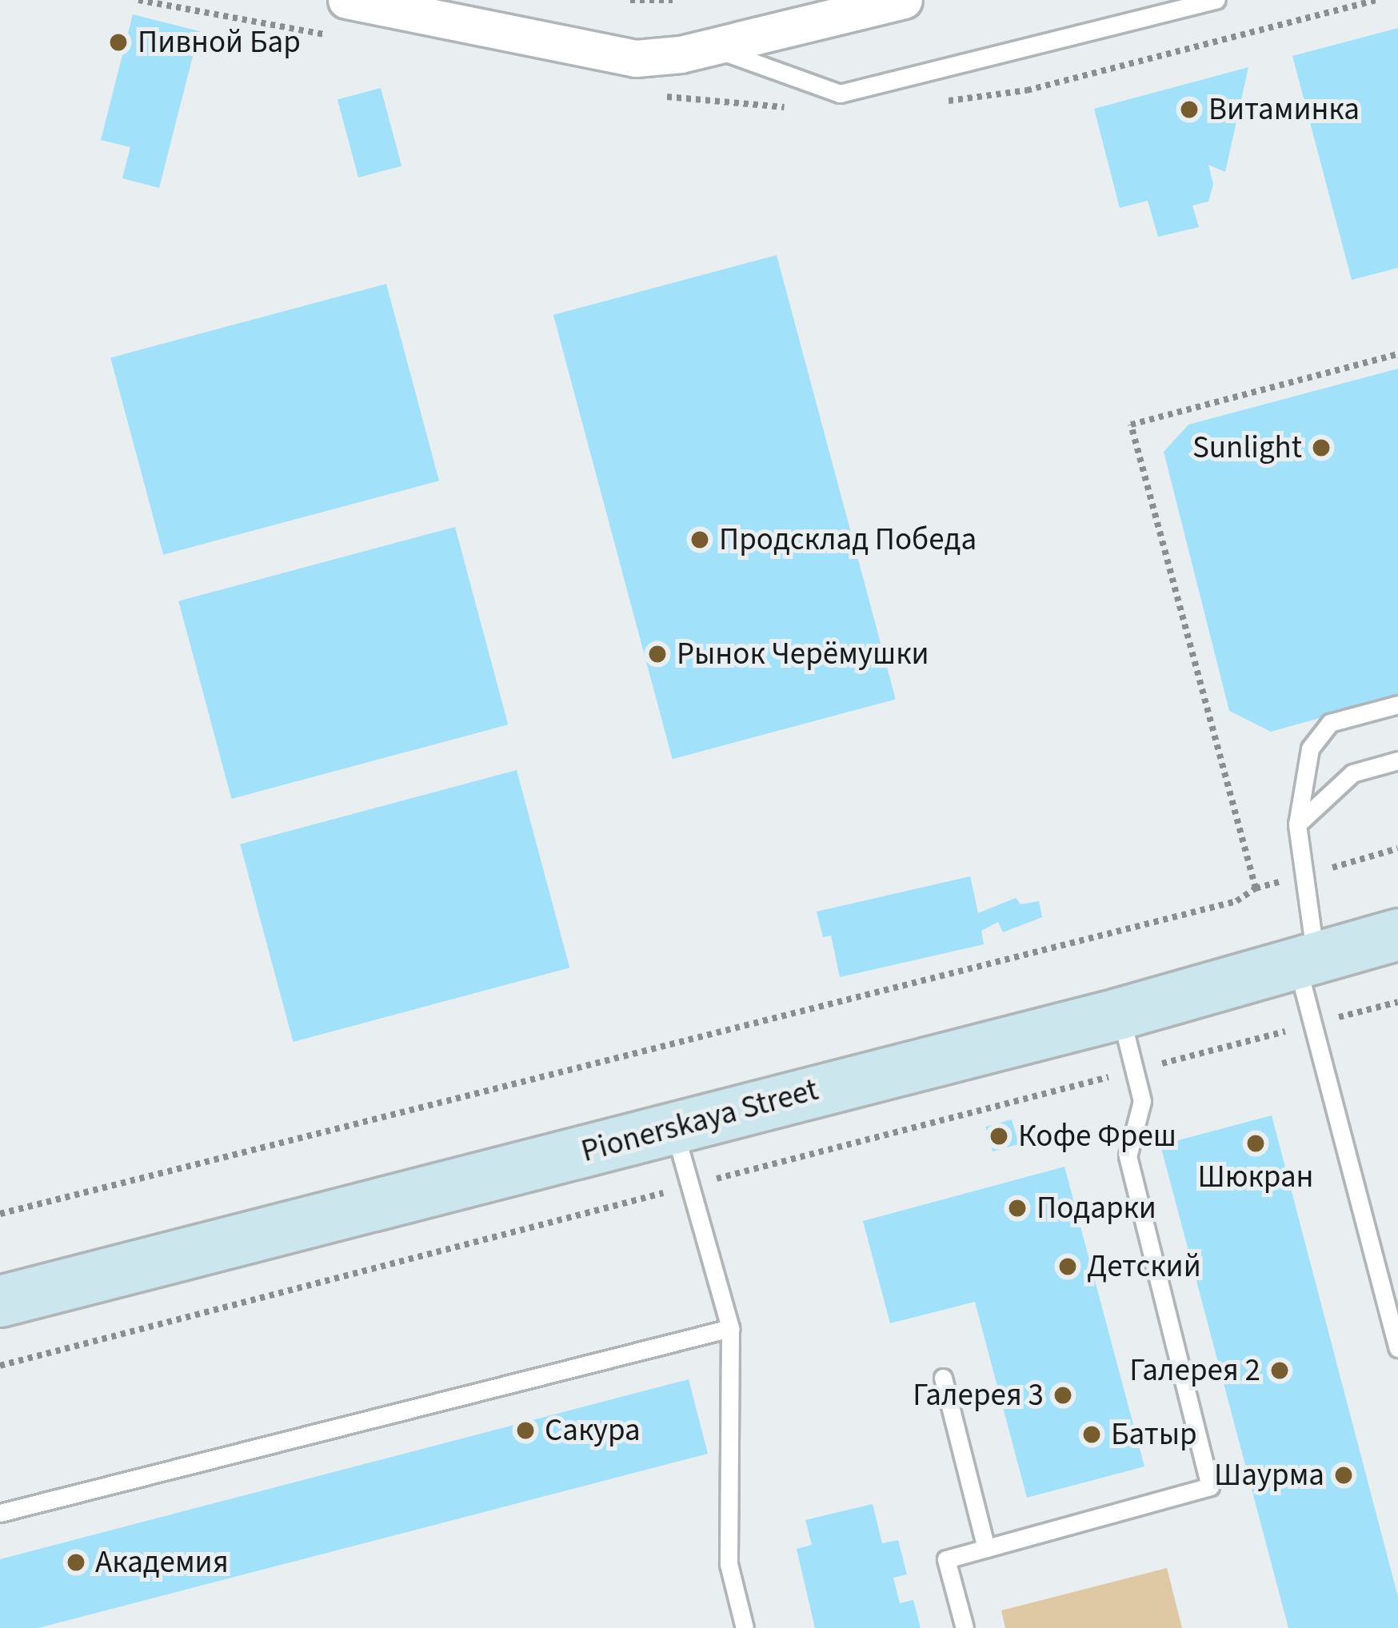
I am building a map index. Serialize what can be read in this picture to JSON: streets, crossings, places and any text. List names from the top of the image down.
{
  "streets": {
    "main road": ["Pionerskaya Street"]
  },
  "places": [
    "Пивной Бар",
    "Витаминка",
    "Sunlight",
    "Продсклад Победа",
    "Рынок Черёмушки",
    "Кофе Фреш",
    "Шюкран",
    "Подарки",
    "Детский",
    "Галерея 2",
    "Галерея 3",
    "Сакура",
    "Батыр",
    "Шаурма",
    "Академия"
  ]
}
